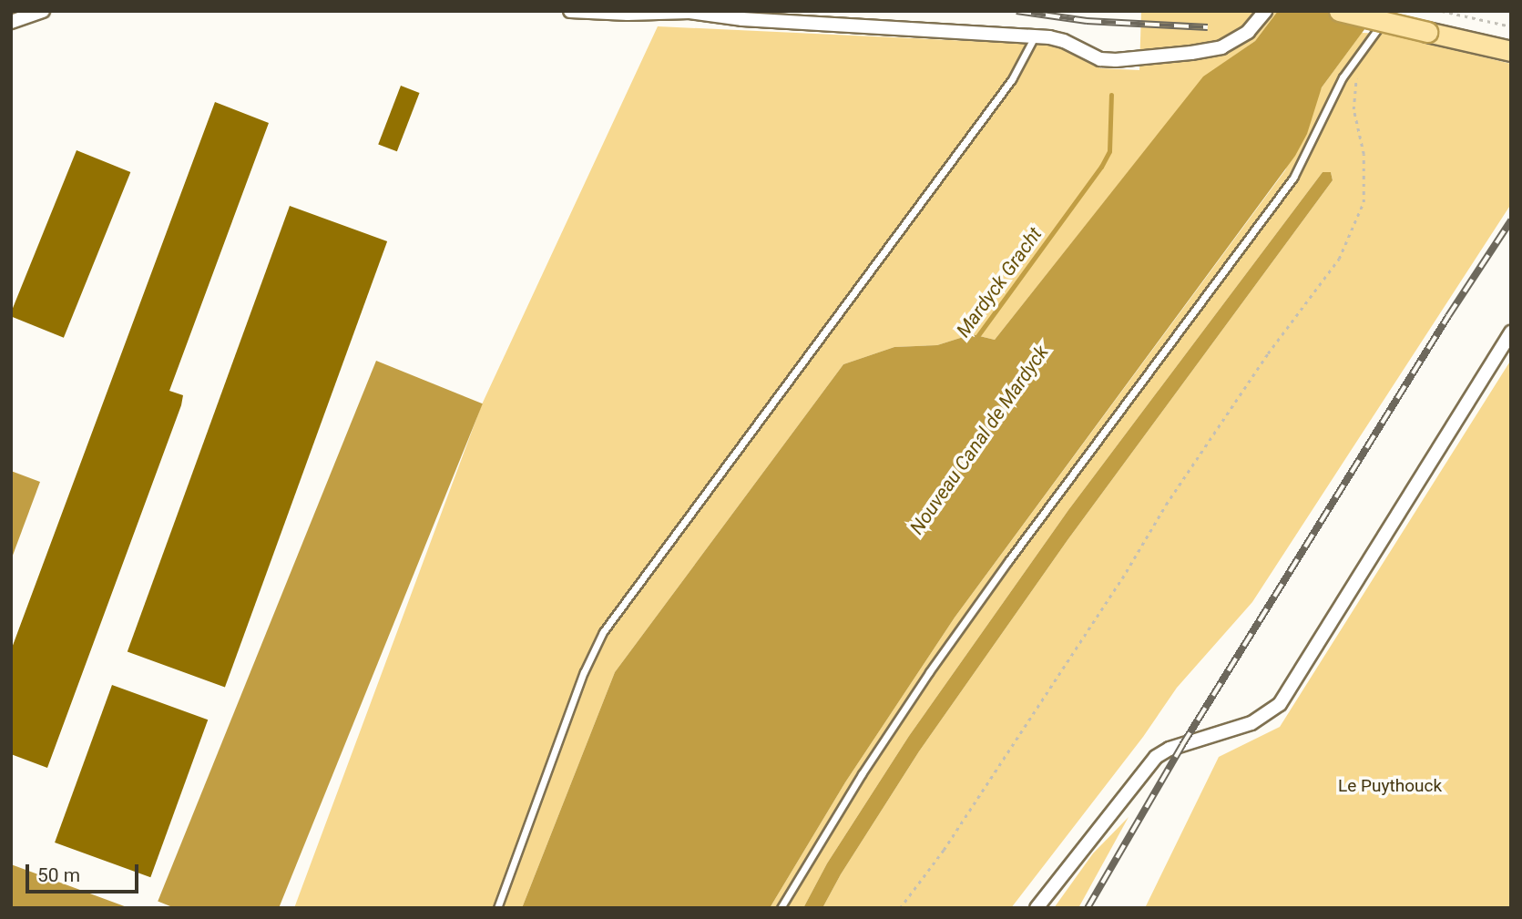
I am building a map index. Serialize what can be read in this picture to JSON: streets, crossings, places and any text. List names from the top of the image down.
{
  "water": ["Mardyck Gracht", "Nouveau Canal de Mardyck"],
  "parks": ["Le Puythouck"],
  "scale_bar": "50 m"
}
